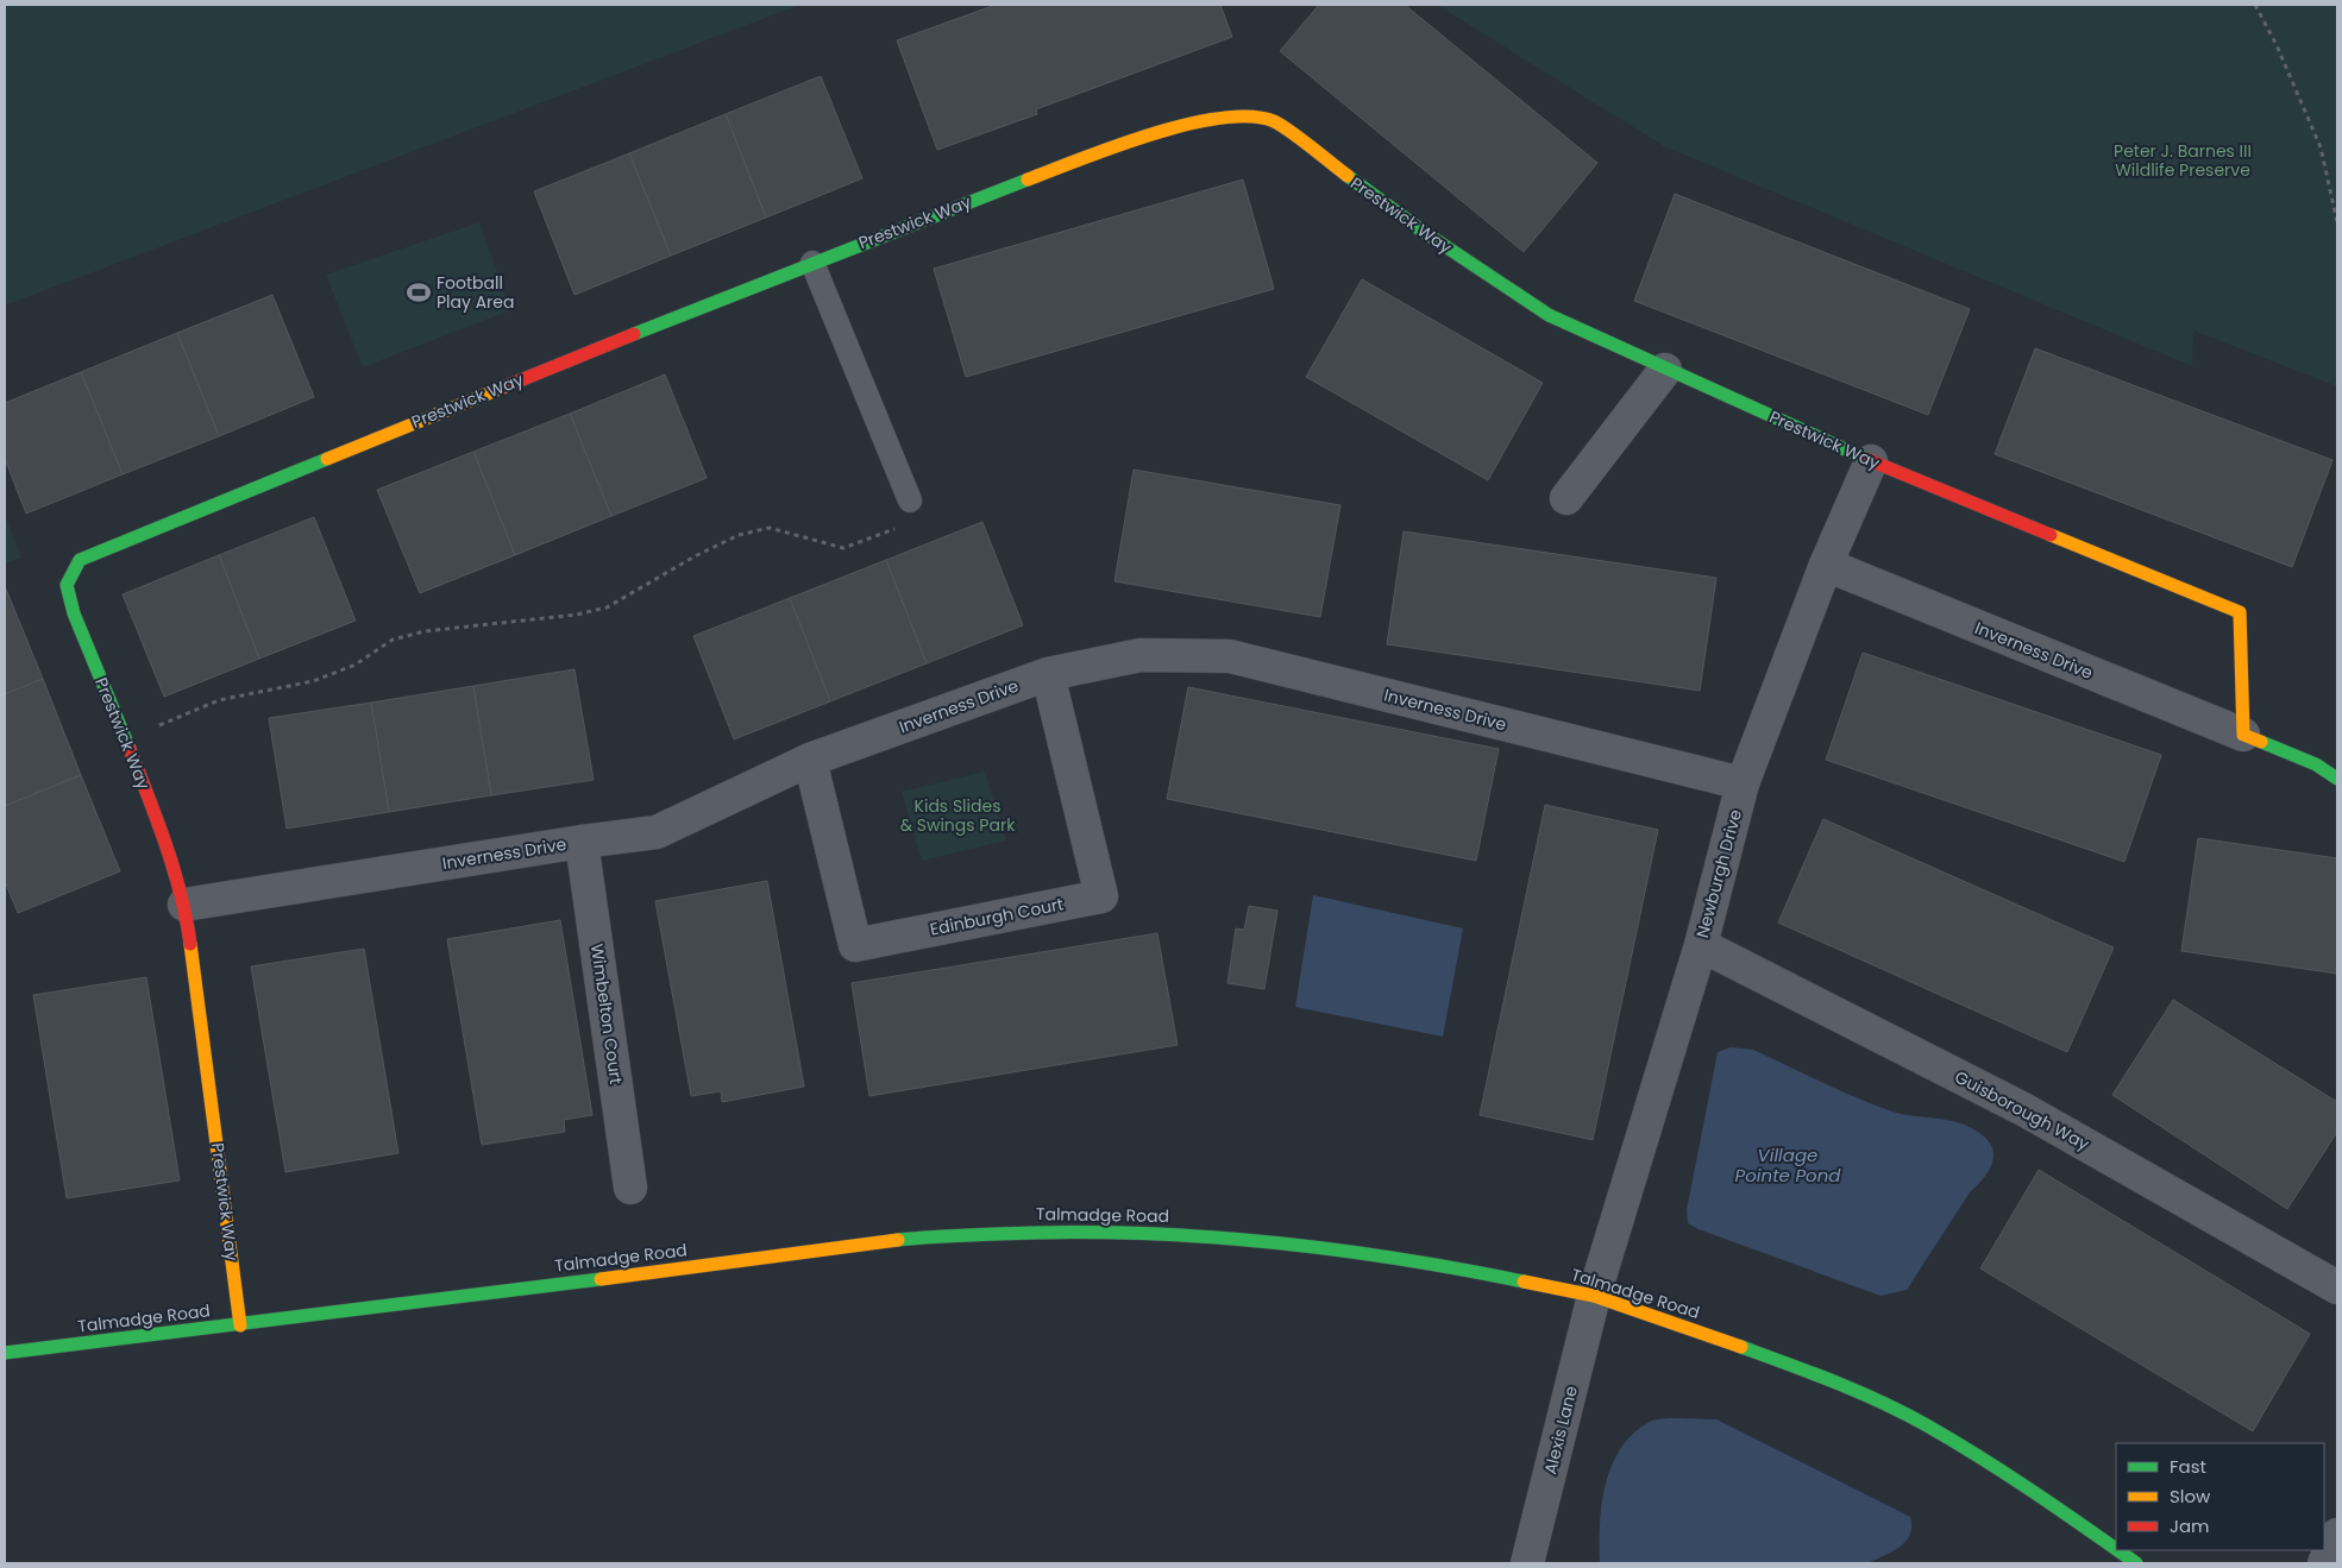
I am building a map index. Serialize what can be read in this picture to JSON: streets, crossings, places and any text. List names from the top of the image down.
{
  "streets": {
    "street": [
      "Prestwick Way",
      "Inverness Drive",
      "Newburgh Drive",
      "Edinburgh Court",
      "Wimbelton Court",
      "Guisborough Way",
      "Talmadge Road",
      "Alexis Lane"
    ]
  },
  "crossings": [
    ["Prestwick Way", "Inverness Drive"],
    ["Prestwick Way", "Newburgh Drive"],
    ["Prestwick Way", "Talmadge Road"],
    ["Inverness Drive", "Newburgh Drive"],
    ["Inverness Drive", "Edinburgh Court"],
    ["Inverness Drive", "Wimbelton Court"],
    ["Newburgh Drive", "Guisborough Way"],
    ["Newburgh Drive", "Talmadge Road"],
    ["Newburgh Drive", "Alexis Lane"],
    ["Talmadge Road", "Alexis Lane"]
  ],
  "water": ["Village Pointe Pond"],
  "parks": ["Peter J. Barnes III Wildlife Preserve", "Kids Slides & Swings Park"],
  "places": {
    "sports": ["Football Play Area"]
  },
  "legend": ["Fast", "Slow", "Jam"]
}
